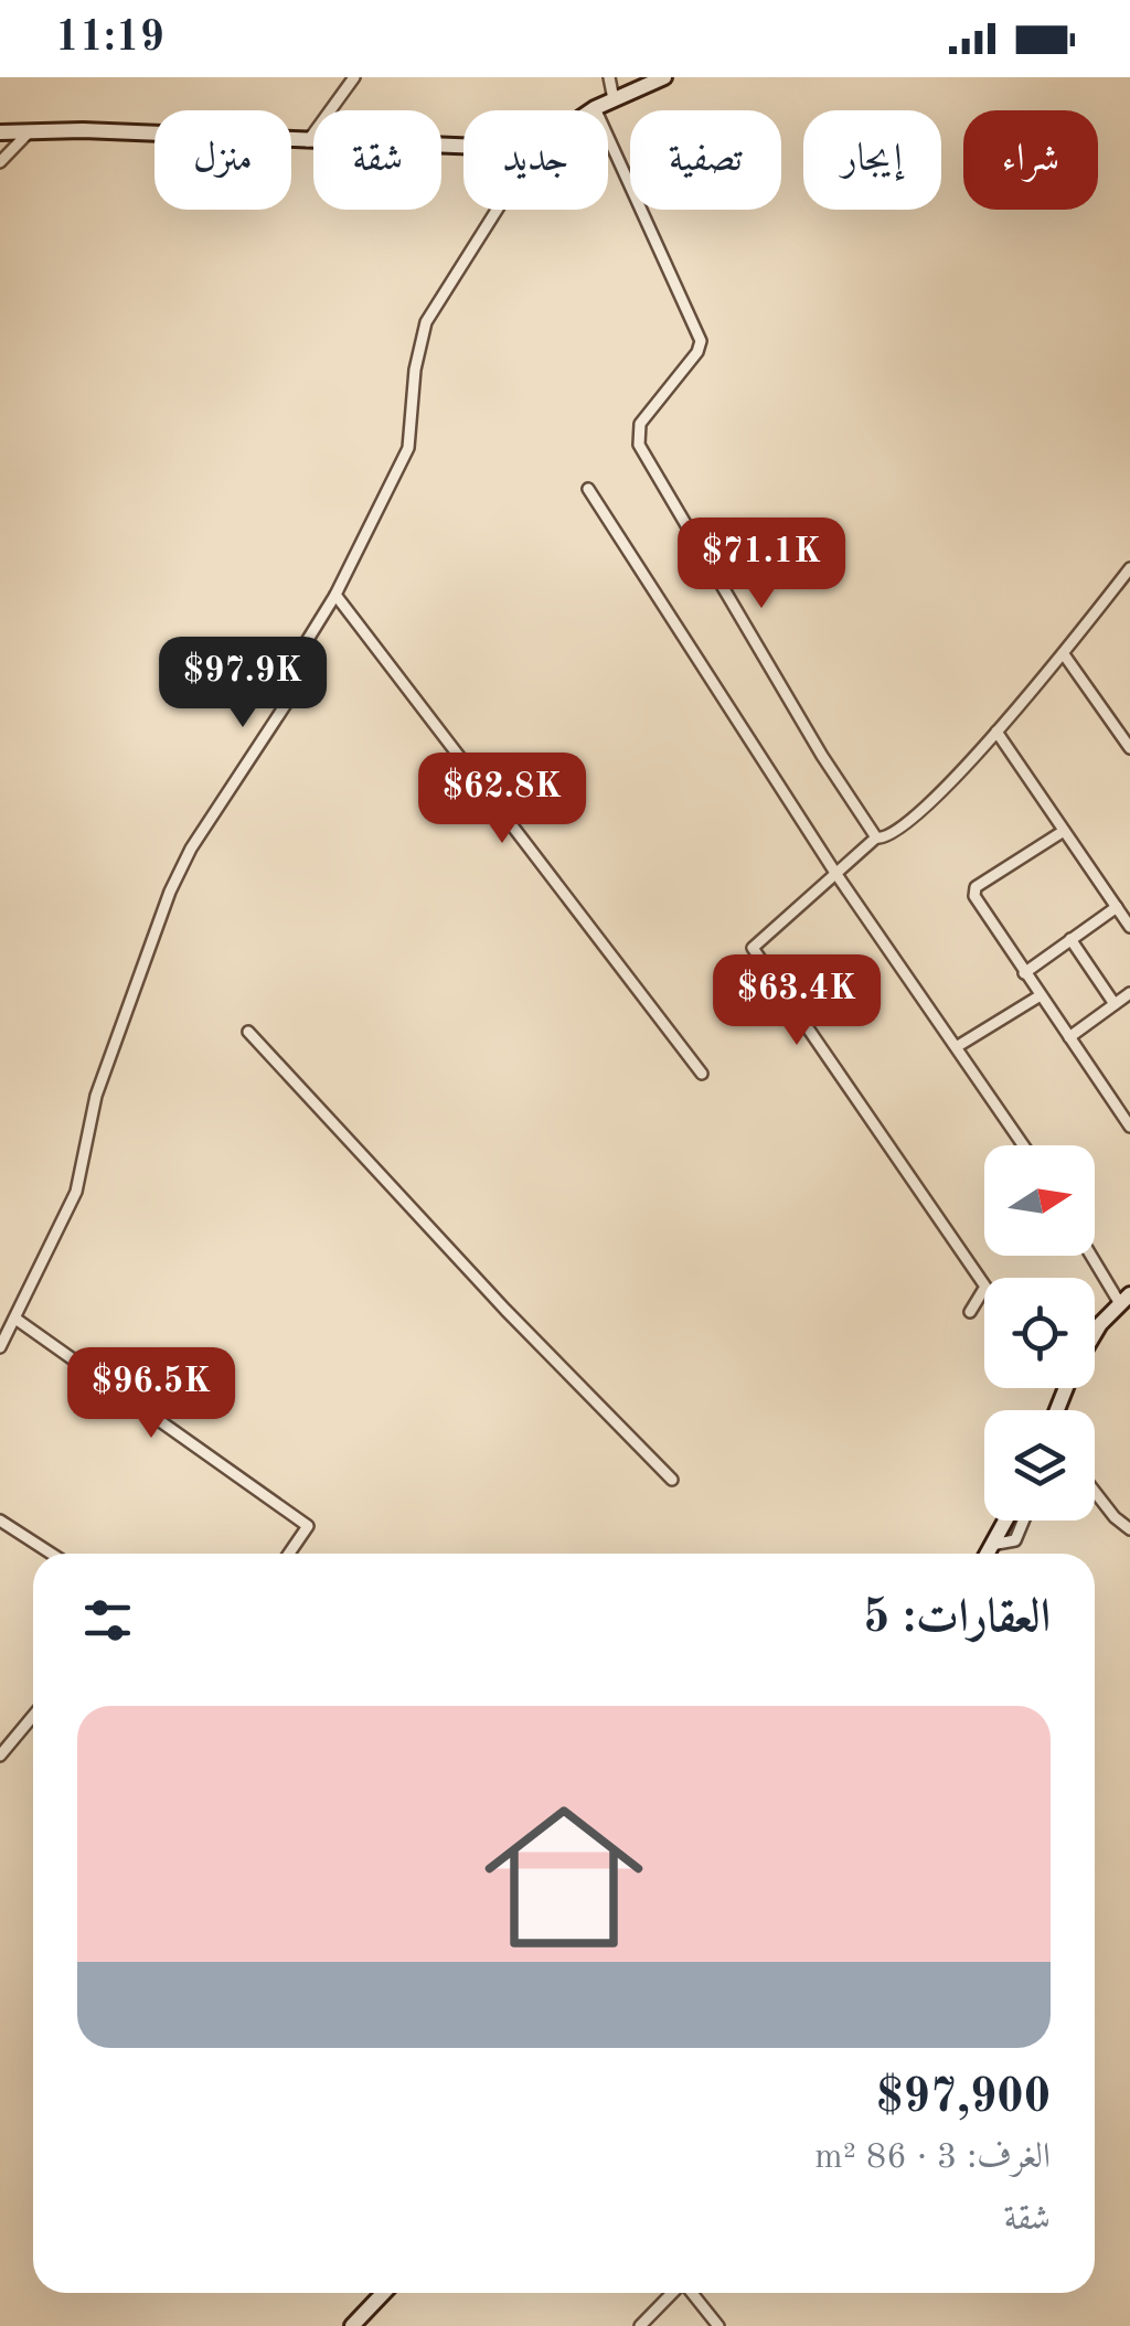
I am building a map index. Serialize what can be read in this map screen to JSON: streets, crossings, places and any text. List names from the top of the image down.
{
  "north": "right",
  "page": {
    "status": "11:19",
    "chip": [
      "شراء",
      "إيجار",
      "تصفية",
      "جديد",
      "شقة",
      "منزل"
    ],
    "price": [
      "$71.1K",
      "$97.9K",
      "$62.8K",
      "$63.4K",
      "$96.5K"
    ],
    "heading": "العقارات: 5",
    "list": [
      {
        "name": "$97,900",
        "note": "الغرف: 3 · 86 m² · شقة"
      }
    ]
  }
}
